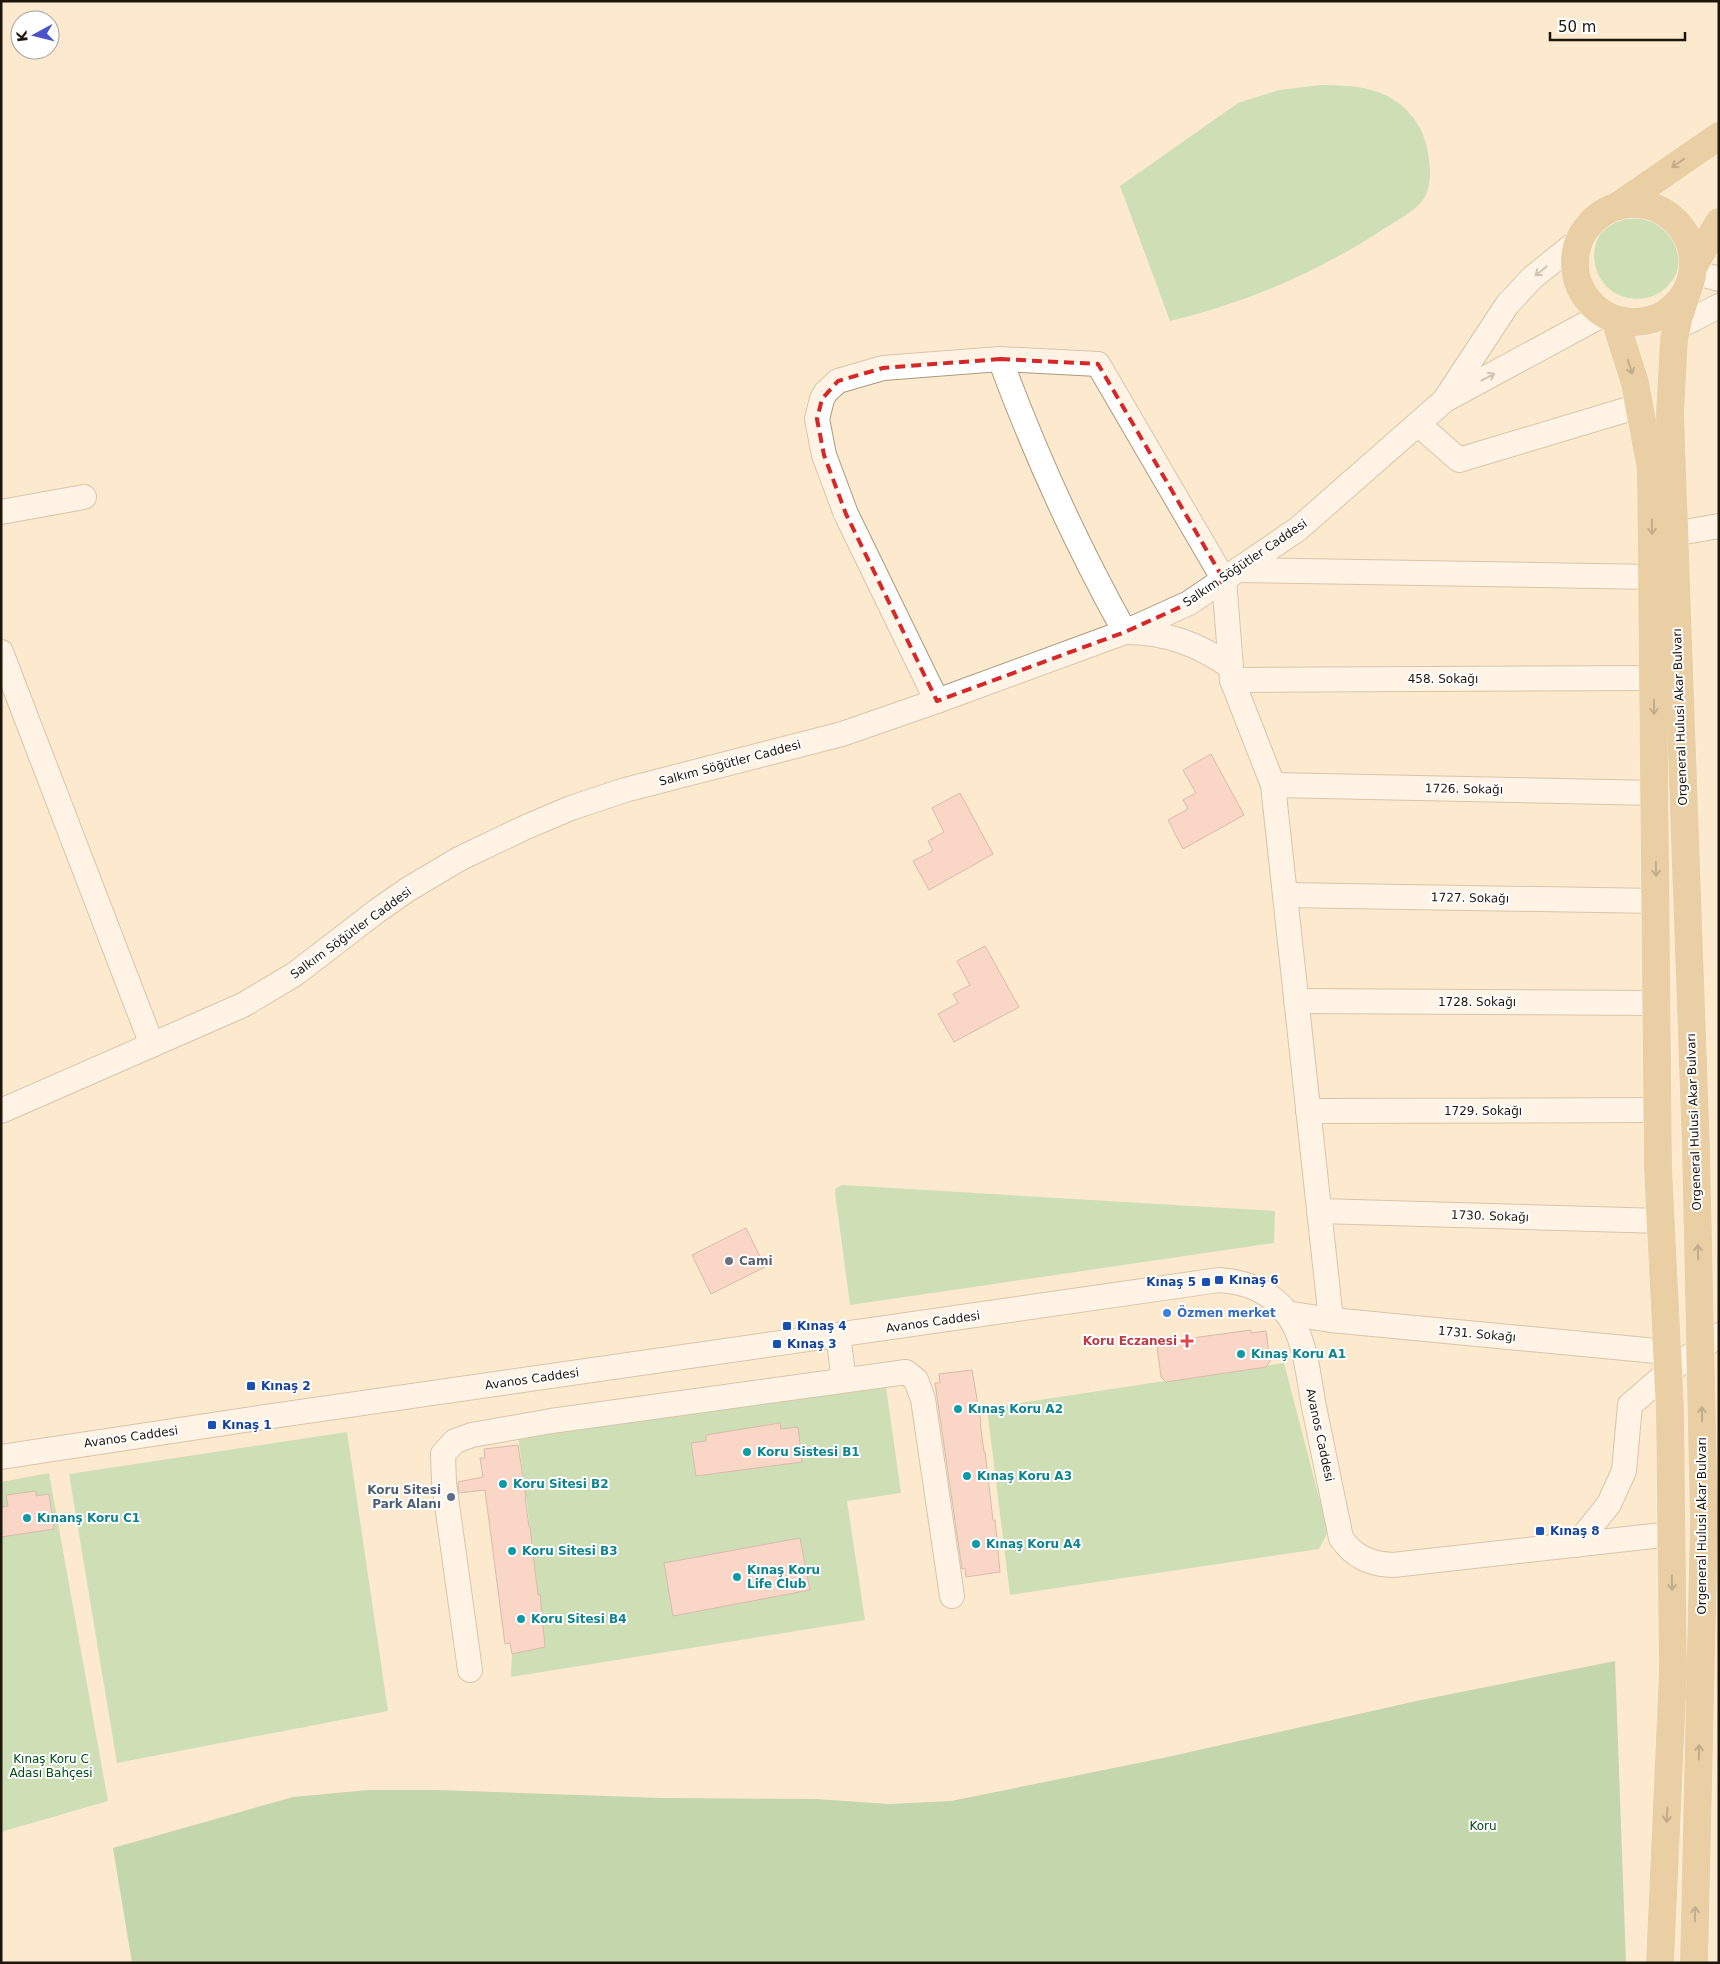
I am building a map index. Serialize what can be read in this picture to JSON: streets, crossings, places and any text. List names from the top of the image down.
{
  "streets": {
    "main road": ["Orgeneral Hulusi Akar Bulvarı"],
    "street": [
      "Salkım Söğütler Caddesi",
      "458. Sokağı",
      "1726. Sokağı",
      "1727. Sokağı",
      "1728. Sokağı",
      "1729. Sokağı",
      "1730. Sokağı",
      "Avanos Caddesi",
      "1731. Sokağı"
    ]
  },
  "crossings": [
    ["Salkım Söğütler Caddesi", "Orgeneral Hulusi Akar Bulvarı"],
    ["458. Sokağı", "Orgeneral Hulusi Akar Bulvarı"],
    ["Orgeneral Hulusi Akar Bulvarı", "1726. Sokağı"],
    ["Orgeneral Hulusi Akar Bulvarı", "1727. Sokağı"],
    ["Orgeneral Hulusi Akar Bulvarı", "1728. Sokağı"],
    ["Orgeneral Hulusi Akar Bulvarı", "1729. Sokağı"],
    ["Orgeneral Hulusi Akar Bulvarı", "1730. Sokağı"],
    ["Orgeneral Hulusi Akar Bulvarı", "Avanos Caddesi"],
    ["Orgeneral Hulusi Akar Bulvarı", "1731. Sokağı"],
    ["Avanos Caddesi", "1731. Sokağı"]
  ],
  "parks": ["Kınaş Koru C Adası Bahçesi", "Koru"],
  "places": {
    "other": [
      "Cami",
      "Özmen merket",
      "Kınaş Koru A1",
      "Kınaş Koru A2",
      "Koru Sistesi B1",
      "Kınaş Koru A3",
      "Koru Sitesi B2",
      "Koru Sitesi Park Alanı",
      "Kınanş Koru C1",
      "Kınaş Koru A4",
      "Koru Sitesi B3",
      "Kınaş Koru Life Club",
      "Koru Sitesi B4"
    ],
    "transit": [
      "Kınaş 6",
      "Kınaş 5",
      "Kınaş 4",
      "Kınaş 3",
      "Kınaş 2",
      "Kınaş 1",
      "Kınaş 8"
    ],
    "health": ["Koru Eczanesi"]
  },
  "scale_bar": "50 m",
  "north": "left"
}
